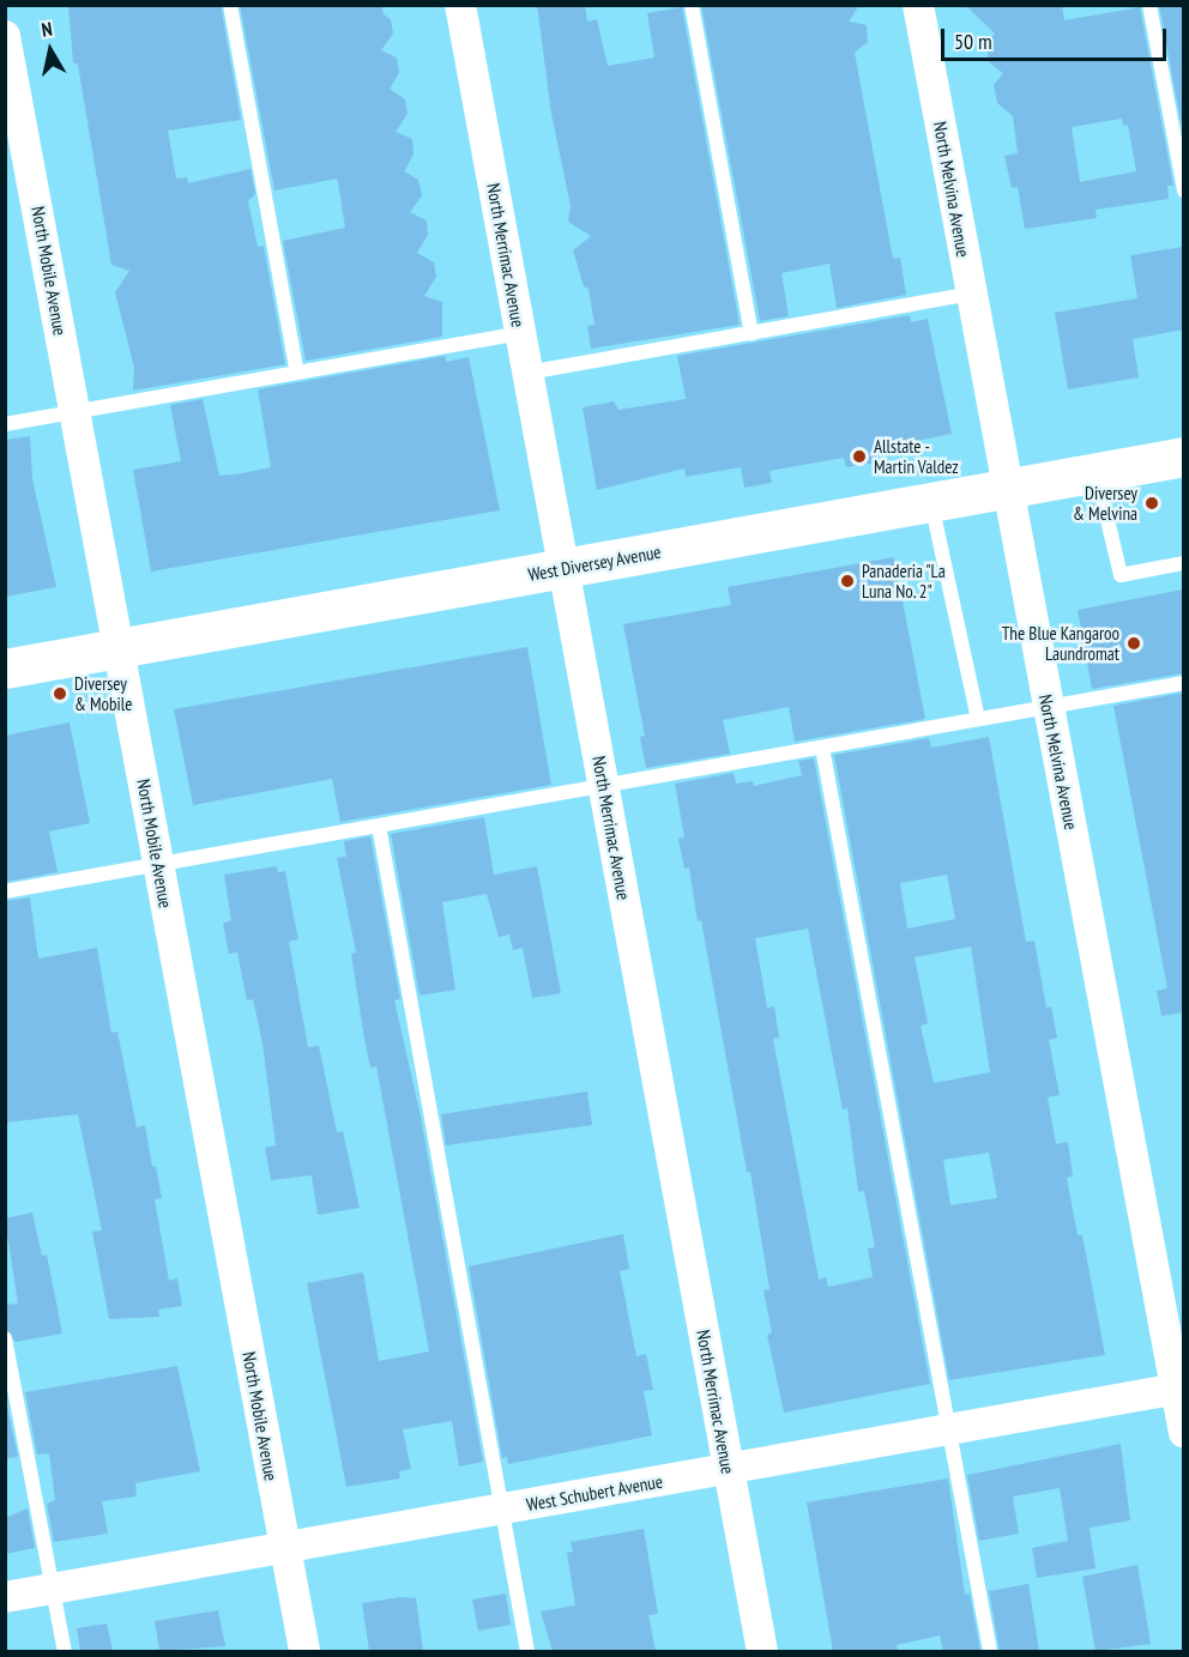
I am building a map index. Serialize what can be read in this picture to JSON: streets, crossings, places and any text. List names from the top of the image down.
{
  "streets": {
    "main road": ["West Diversey Avenue"],
    "street": [
      "North Melvina Avenue",
      "North Merrimac Avenue",
      "North Mobile Avenue",
      "West Schubert Avenue"
    ]
  },
  "crossings": [
    ["North Melvina Avenue", "West Diversey Avenue"],
    ["North Melvina Avenue", "West Schubert Avenue"],
    ["North Merrimac Avenue", "West Diversey Avenue"],
    ["North Merrimac Avenue", "West Schubert Avenue"],
    ["North Mobile Avenue", "West Diversey Avenue"],
    ["North Mobile Avenue", "West Schubert Avenue"]
  ],
  "places": [
    "Allstate - Martin Valdez",
    "Diversey & Melvina",
    "Panaderia \"La Luna No. 2\"",
    "The Blue Kangaroo Laundromat",
    "Diversey & Mobile"
  ],
  "scale_bar": "50 m",
  "north": "top"
}
